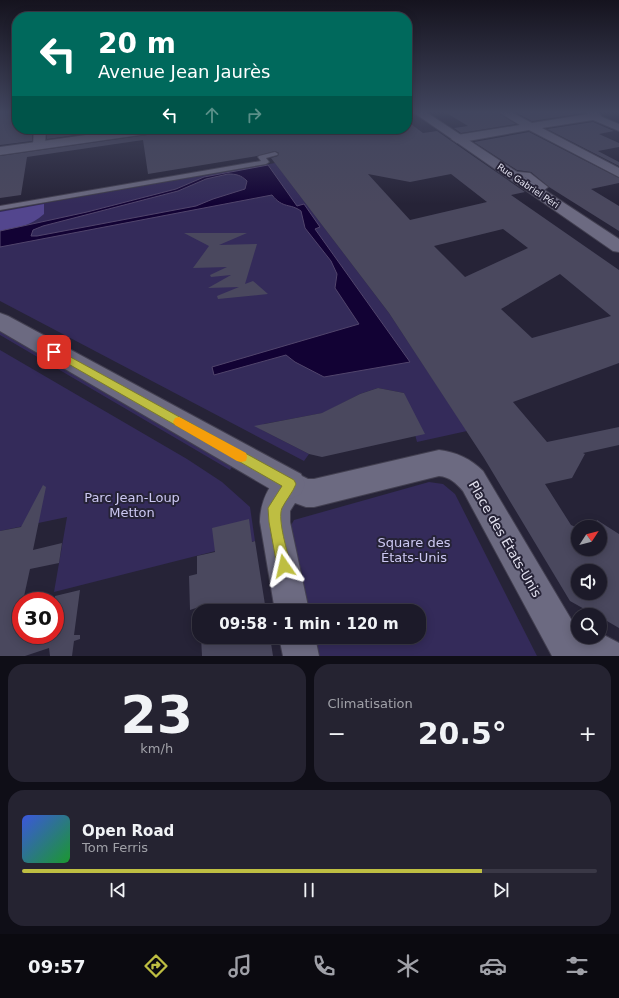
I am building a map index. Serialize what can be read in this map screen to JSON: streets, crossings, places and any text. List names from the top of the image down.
{
  "streets": {
    "street": ["Rue Gabriel Péri", "Place des États-Unis"]
  },
  "parks": ["Parc Jean-Loup Metton", "Square des États-Unis"],
  "north": "top right",
  "page": {
    "turn": ["20 m", "Avenue Jean Jaurès"],
    "limit": "30",
    "trip": "09:58 · 1 min · 120 m",
    "tile": [
      ["23", "km/h"],
      "Climatisation"
    ],
    "heat": ["−", "20.5°", "+"],
    "song": ["Open Road", "Tom Ferris"],
    "tabs": "09:57"
  }
}
